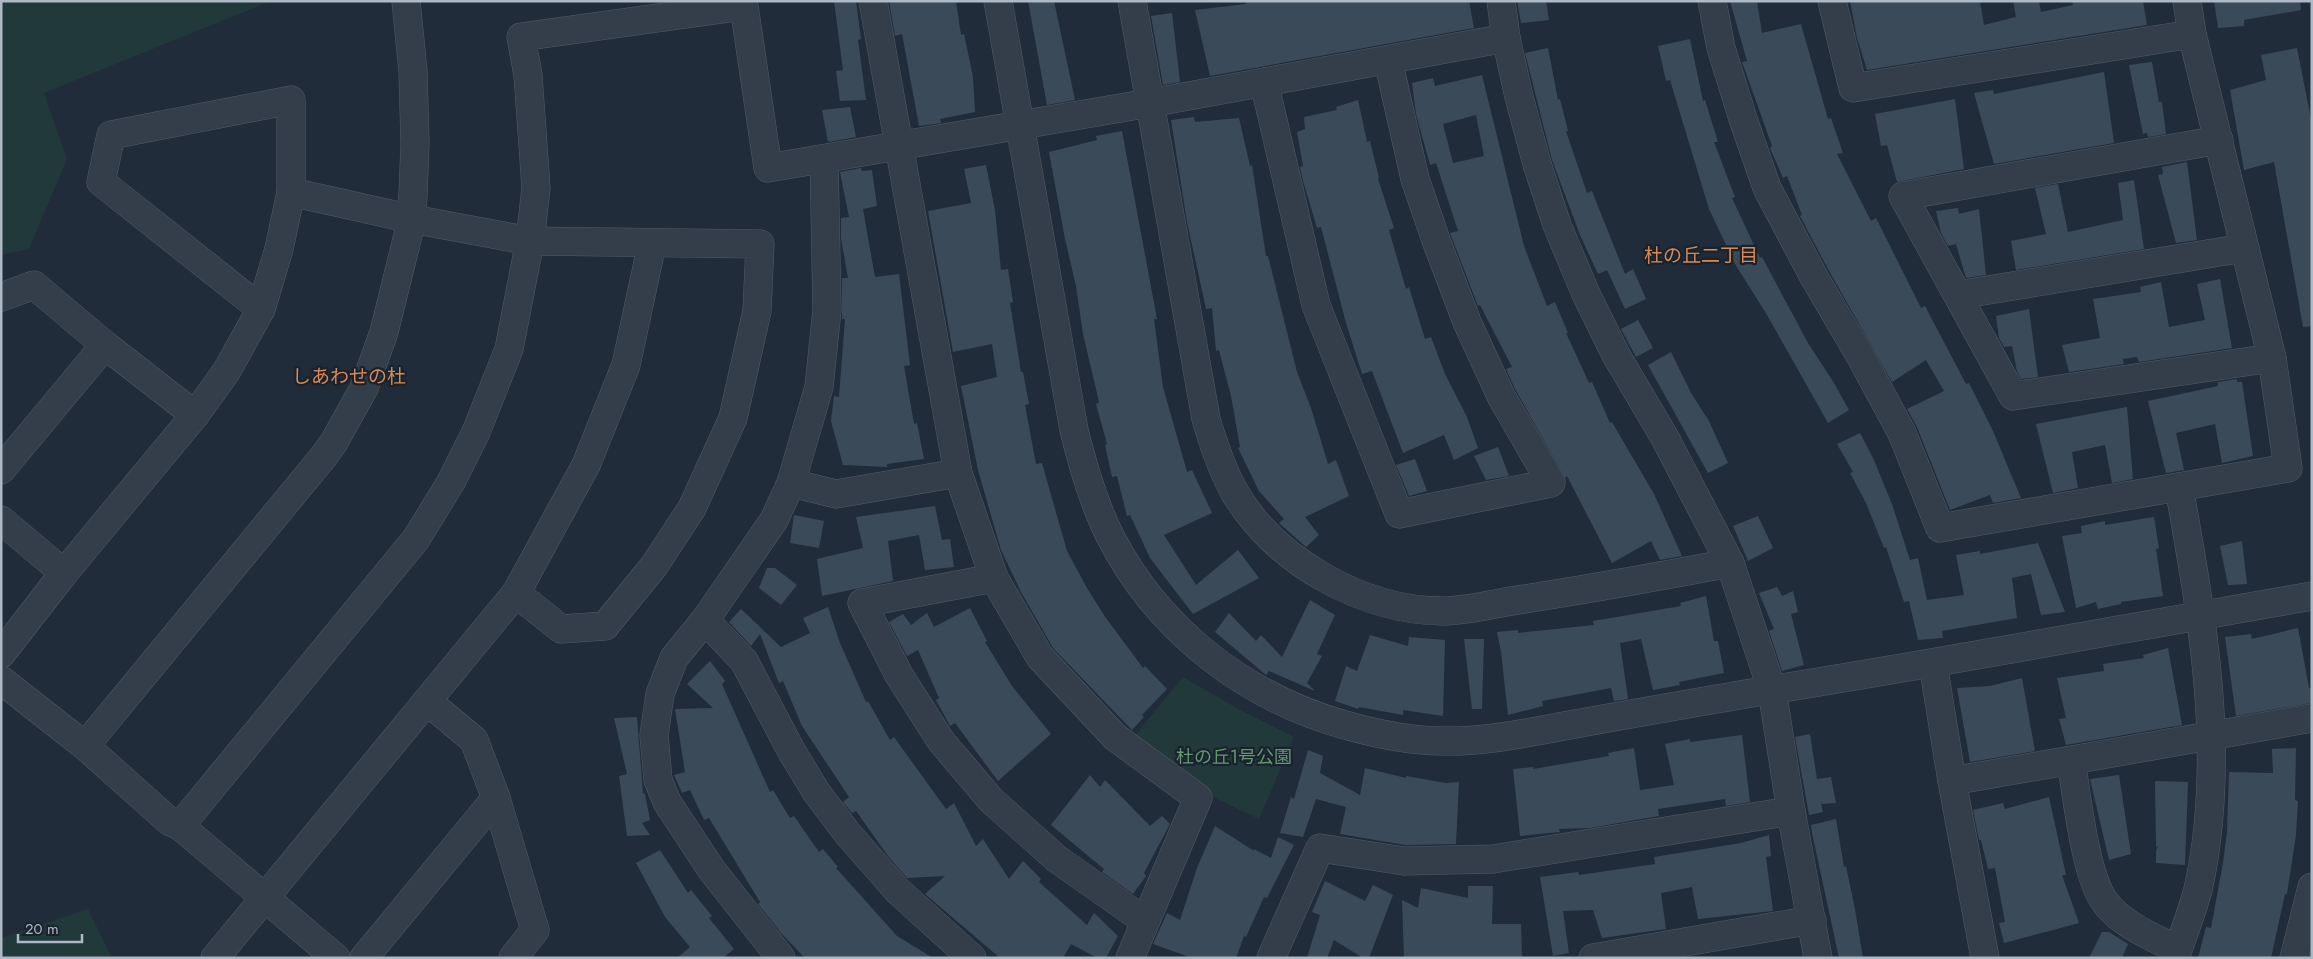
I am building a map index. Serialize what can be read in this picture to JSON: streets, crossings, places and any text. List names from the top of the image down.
{
  "districts": ["杜の丘二丁目", "しあわせの杜"],
  "parks": ["杜の丘1号公園"],
  "scale_bar": "20 m"
}
